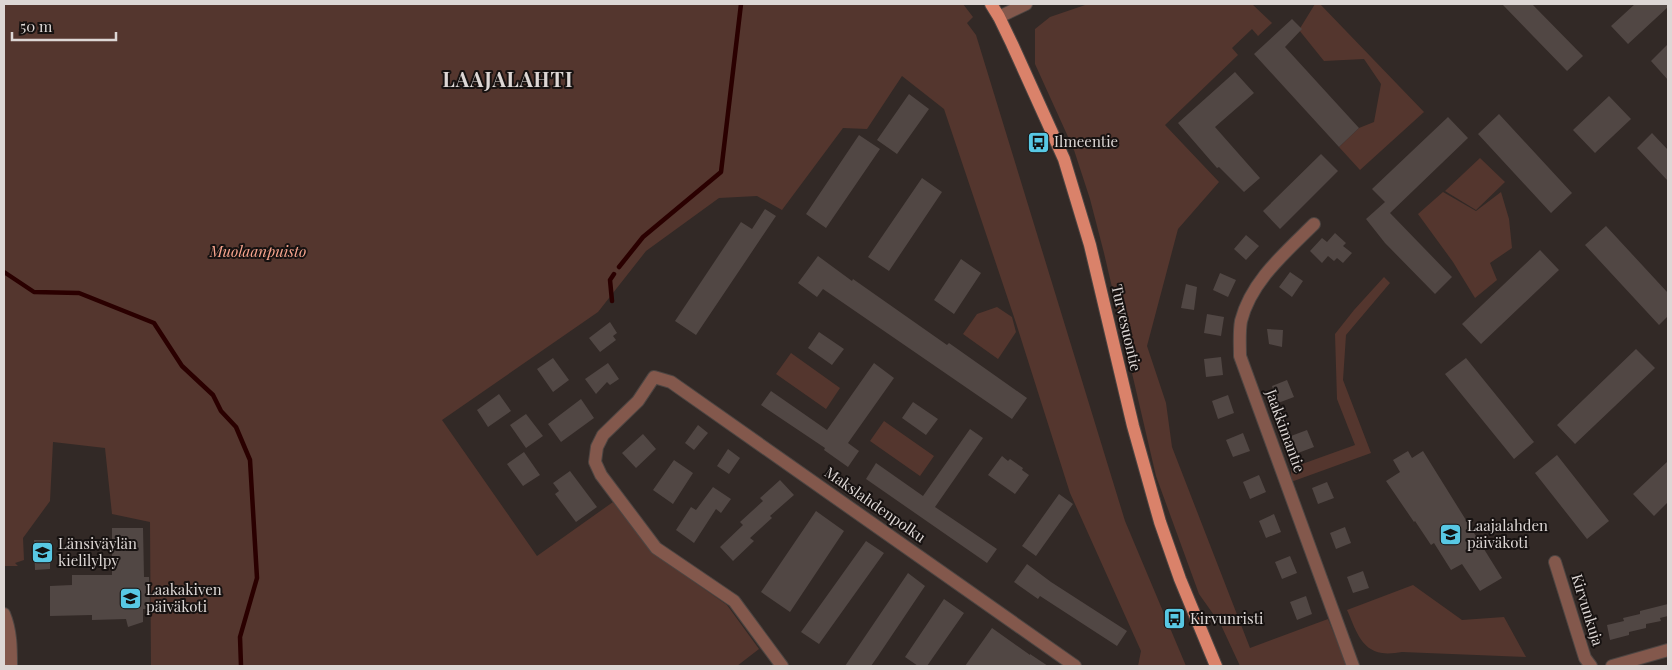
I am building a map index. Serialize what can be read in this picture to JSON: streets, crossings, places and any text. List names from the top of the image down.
{
  "streets": {
    "main road": ["Turvesuontie"],
    "street": ["Jaakkimantie", "Makslahdenpolku", "Kirvunkuja"]
  },
  "districts": ["LAAJALAHTI"],
  "parks": ["Muolaanpuisto"],
  "places": {
    "bus stop": ["Ilmeentie", "Kirvunristi"],
    "school or university": ["Laajalahden päiväkoti", "Länsiväylän kielilylpy", "Laakakiven päiväkoti"]
  },
  "scale_bar": "50 m"
}
